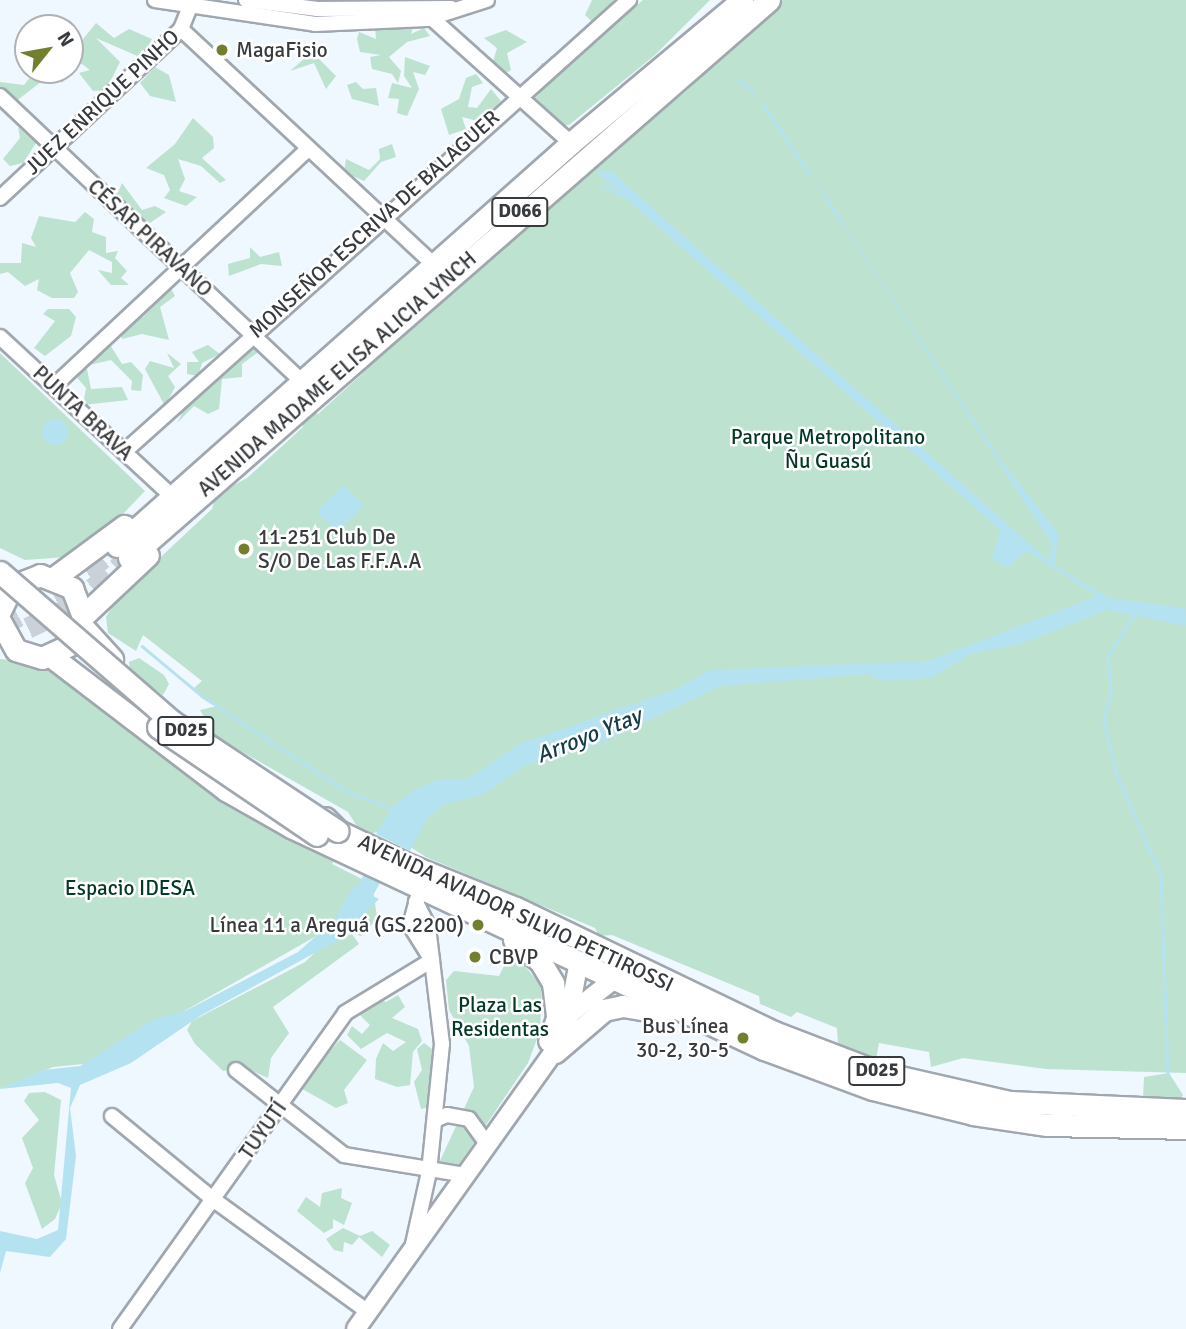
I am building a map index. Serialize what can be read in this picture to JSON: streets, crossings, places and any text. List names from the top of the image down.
{
  "streets": {
    "highway": [
      "D066",
      "AVENIDA MADAME ELISA ALICIA LYNCH",
      "D025",
      "AVENIDA AVIADOR SILVIO PETTIROSSI"
    ],
    "street": [
      "JUEZ ENRIQUE PINHO",
      "MONSEÑOR ESCRIVA DE BALAGUER",
      "CÉSAR PIRAVANO",
      "PUNTA BRAVA",
      "TUYUTÍ"
    ]
  },
  "crossings": [
    ["JUEZ ENRIQUE PINHO", "CÉSAR PIRAVANO"],
    ["MONSEÑOR ESCRIVA DE BALAGUER", "CÉSAR PIRAVANO"],
    ["MONSEÑOR ESCRIVA DE BALAGUER", "PUNTA BRAVA"],
    ["CÉSAR PIRAVANO", "AVENIDA MADAME ELISA ALICIA LYNCH"]
  ],
  "water": ["Arroyo Ytay"],
  "parks": ["Parque Metropolitano Ñu Guasú", "Espacio IDESA", "Plaza Las Residentas"],
  "places": [
    "MagaFisio",
    "11-251 Club De S/O De Las F.F.A.A",
    "Línea 11 a Areguá (GS.2200)",
    "CBVP",
    "Bus Línea 30-2, 30-5"
  ],
  "north": "top right"
}
